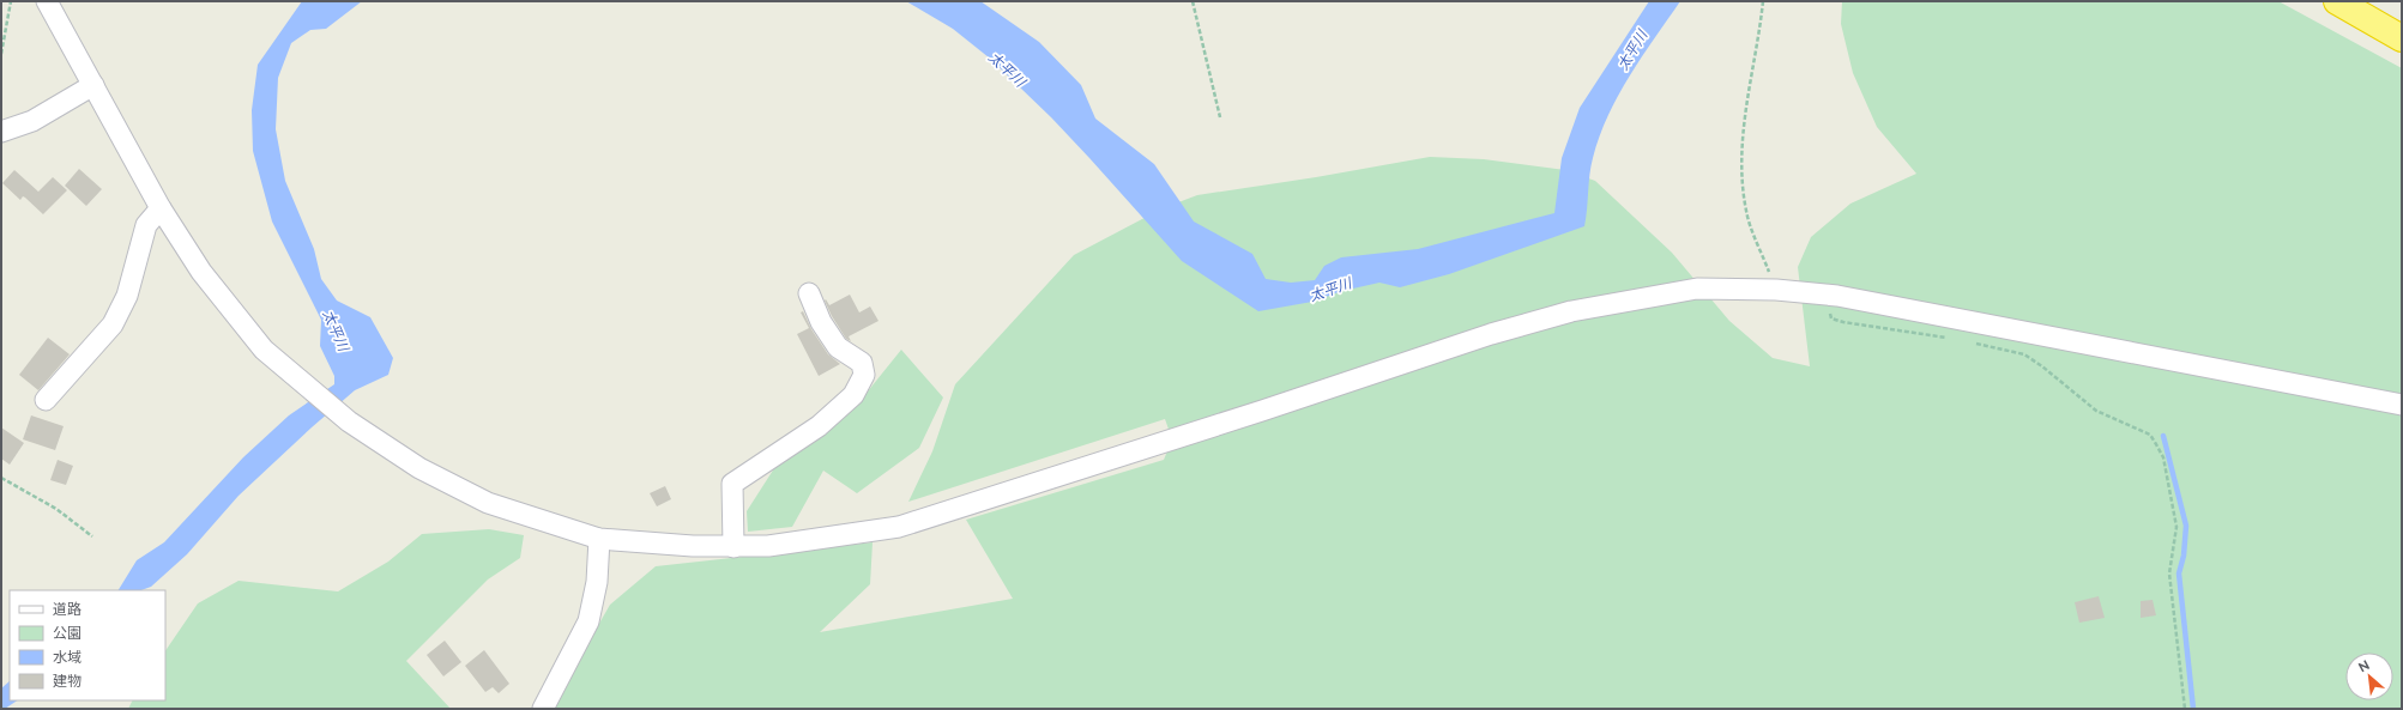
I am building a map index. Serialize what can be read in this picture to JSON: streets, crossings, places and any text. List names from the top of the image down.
{
  "water": ["太平川"],
  "legend": [
    "道路",
    "公園",
    "水域",
    "建物"
  ],
  "north": "top left"
}
